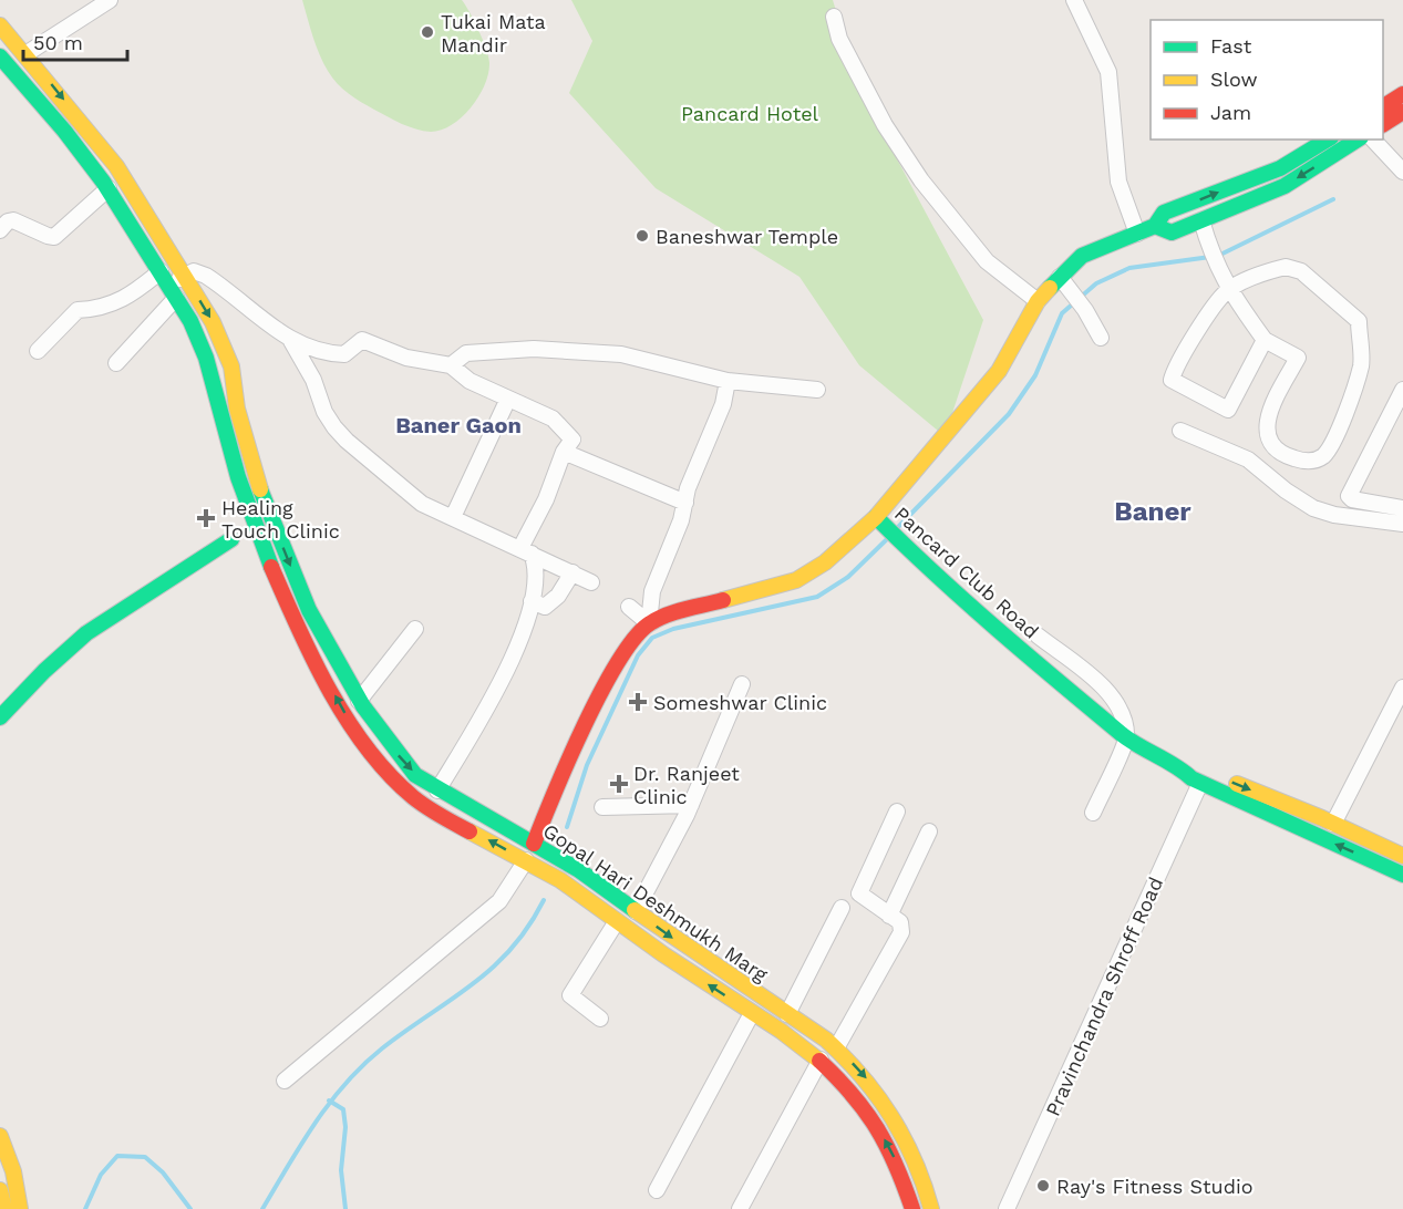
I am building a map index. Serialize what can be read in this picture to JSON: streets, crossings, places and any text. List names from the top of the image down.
{
  "streets": {
    "main road": ["Pancard Club Road", "Gopal Hari Deshmukh Marg"],
    "street": ["Pravinchandra Shroff Road"]
  },
  "crossings": [
    ["Pancard Club Road", "Gopal Hari Deshmukh Marg"],
    ["Pancard Club Road", "Pravinchandra Shroff Road"]
  ],
  "districts": ["Baner Gaon", "Baner"],
  "parks": ["Pancard Hotel"],
  "places": {
    "other": ["Tukai Mata Mandir", "Baneshwar Temple", "Ray's Fitness Studio"],
    "health": ["Healing Touch Clinic", "Someshwar Clinic", "Dr. Ranjeet Clinic"]
  },
  "legend": ["Fast", "Slow", "Jam"],
  "scale_bar": "50 m"
}
